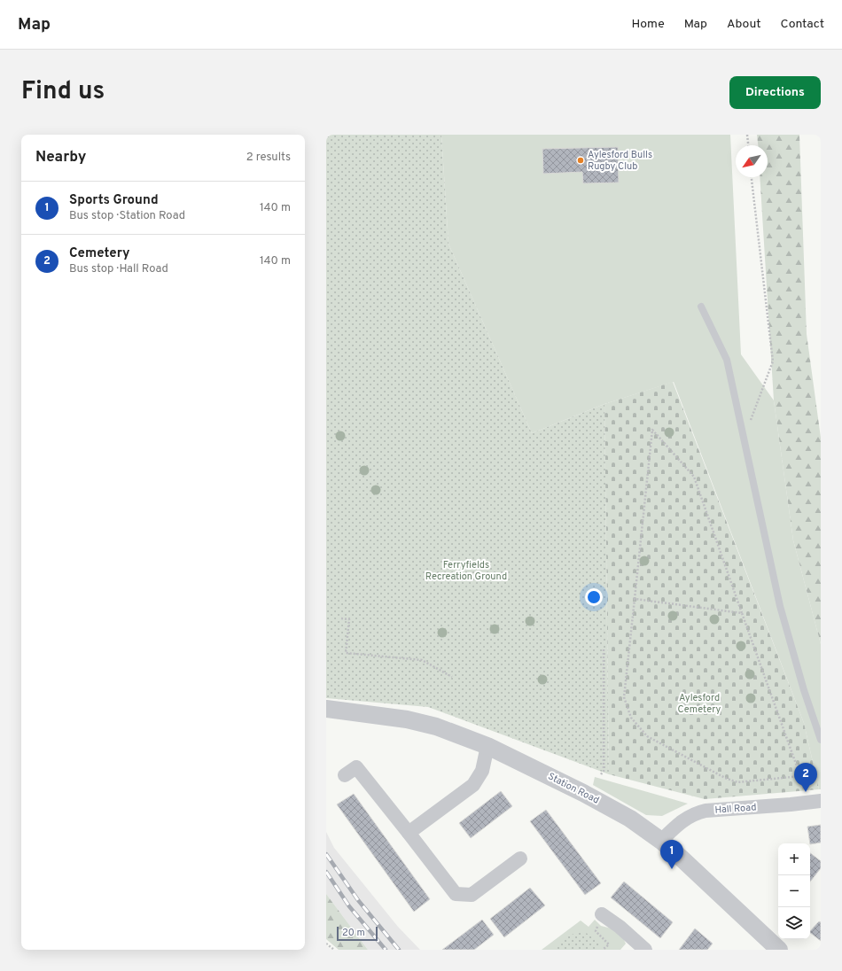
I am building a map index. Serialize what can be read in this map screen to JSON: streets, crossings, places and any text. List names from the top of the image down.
{
  "streets": {
    "street": ["Station Road", "Hall Road"]
  },
  "crossings": [
    ["Station Road", "Hall Road"]
  ],
  "parks": ["Ferryfields Recreation Ground", "Aylesford Cemetery"],
  "places": ["Aylesford Bulls Rugby Club"],
  "scale_bar": "20 m",
  "north": "bottom left",
  "page": {
    "header": "Map",
    "nav": [
      "Home",
      "Map",
      "About",
      "Contact"
    ],
    "title": "Find us",
    "buttons": "Directions",
    "heading": ["Nearby", "2 results"],
    "list": [
      {
        "mark": "1",
        "name": "Sports Ground",
        "note": "Bus stop · Station Road",
        "value": "140 m"
      },
      {
        "mark": "2",
        "name": "Cemetery",
        "note": "Bus stop · Hall Road",
        "value": "140 m"
      }
    ],
    "pins": ["2", "1"],
    "map_buttons": ["+", "−"],
    "scale": "20 m"
  }
}
